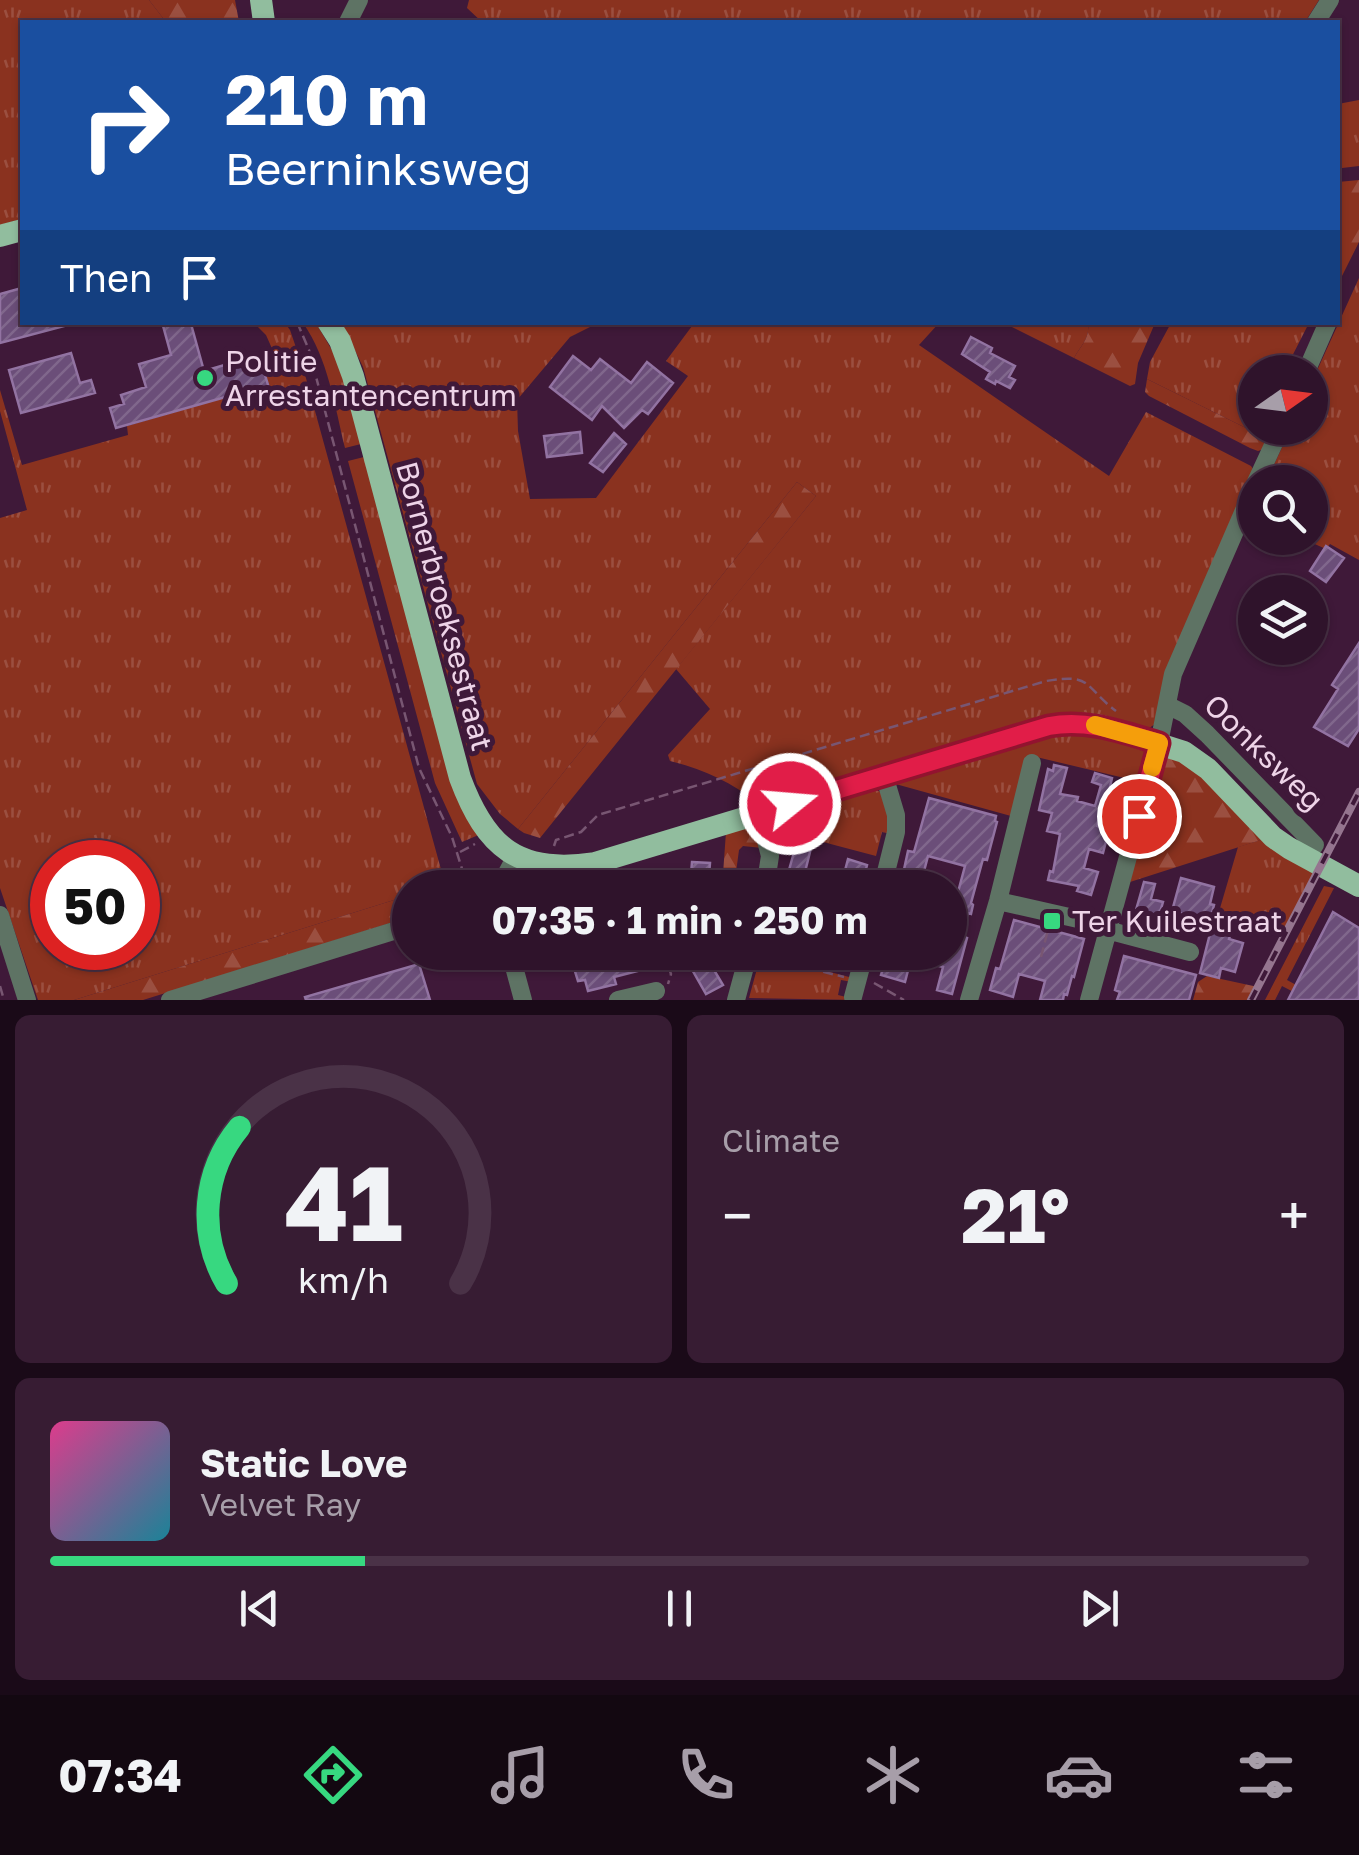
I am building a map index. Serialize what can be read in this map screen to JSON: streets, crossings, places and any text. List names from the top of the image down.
{
  "streets": {
    "main road": ["Bornerbroeksestraat", "Oonksweg"]
  },
  "crossings": [
    ["Bornerbroeksestraat", "Oonksweg"]
  ],
  "places": {
    "other": ["Politie Arrestantencentrum"],
    "transit": ["Ter Kuilestraat"]
  },
  "north": "right",
  "page": {
    "turn": ["210 m", "Beerninksweg"],
    "then": "Then",
    "limit": "50",
    "trip": "07:35 · 1 min · 250 m",
    "tile": "Climate",
    "heat": ["−", "21°", "+"],
    "song": ["Static Love", "Velvet Ray"],
    "tabs": "07:34",
    "gauge": ["41", "km/h"]
  }
}
